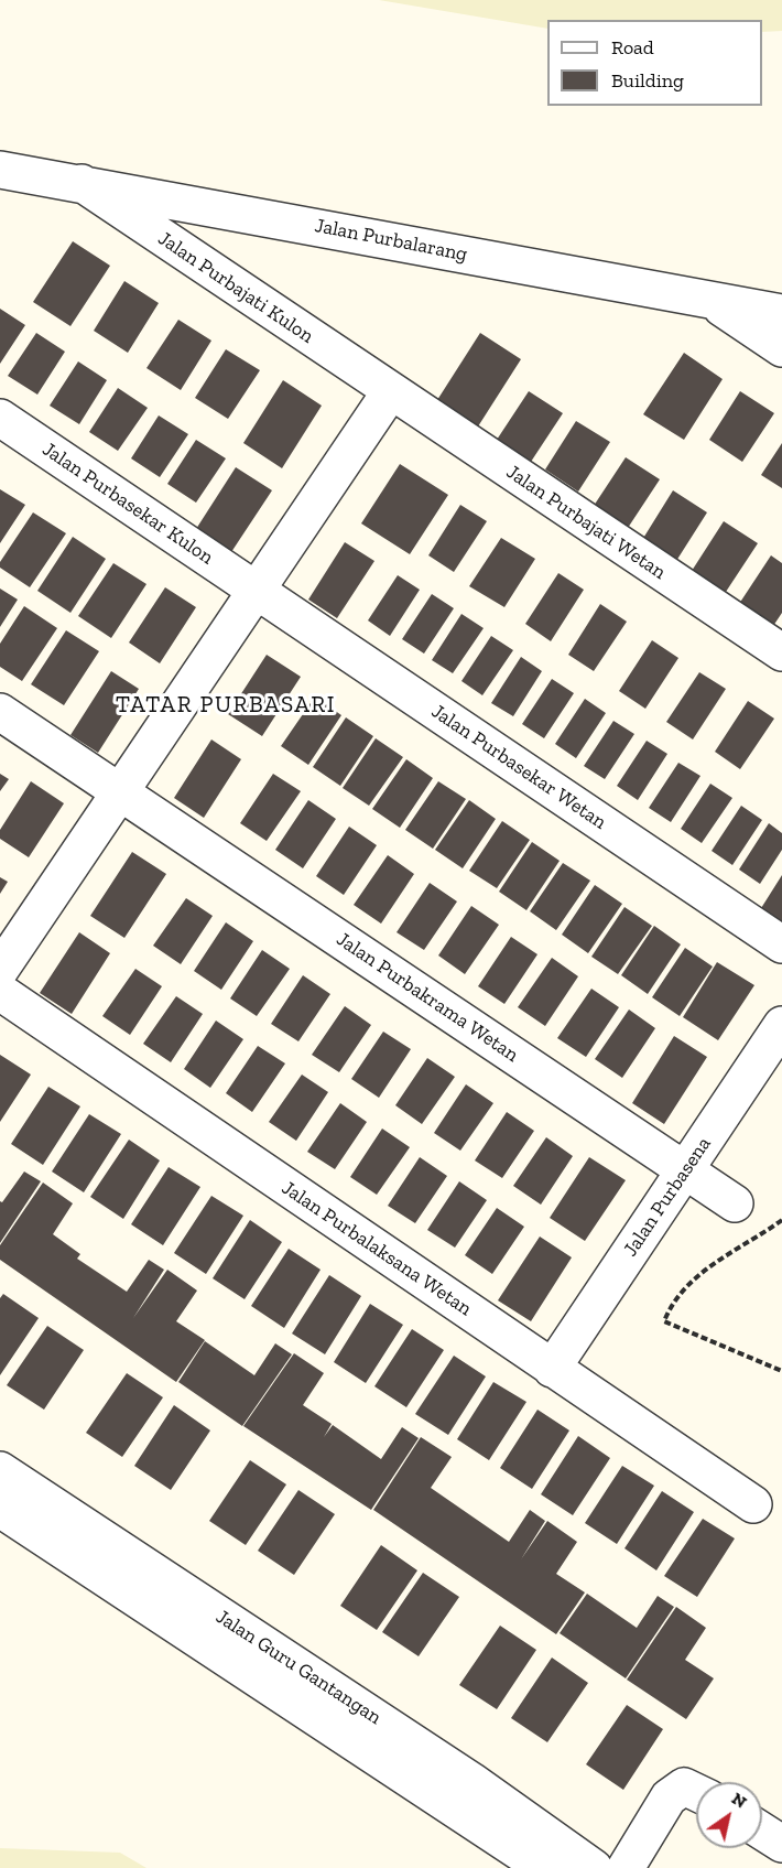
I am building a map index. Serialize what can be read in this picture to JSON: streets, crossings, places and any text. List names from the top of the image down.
{
  "streets": {
    "street": [
      "Jalan Purbalarang",
      "Jalan Purbajati Kulon",
      "Jalan Purbasekar Kulon",
      "Jalan Purbajati Wetan",
      "Jalan Purbasekar Wetan",
      "Jalan Purbakrama Wetan",
      "Jalan Purbasena",
      "Jalan Purbalaksana Wetan",
      "Jalan Guru Gantangan"
    ]
  },
  "crossings": [
    ["Jalan Purbalarang", "Jalan Purbajati Kulon"],
    ["Jalan Purbajati Kulon", "Jalan Purbajati Wetan"],
    ["Jalan Purbasekar Kulon", "Jalan Purbasekar Wetan"],
    ["Jalan Purbakrama Wetan", "Jalan Purbasena"],
    ["Jalan Purbasena", "Jalan Purbalaksana Wetan"]
  ],
  "districts": ["TATAR PURBASARI"],
  "legend": ["Road", "Building"],
  "north": "top right"
}
